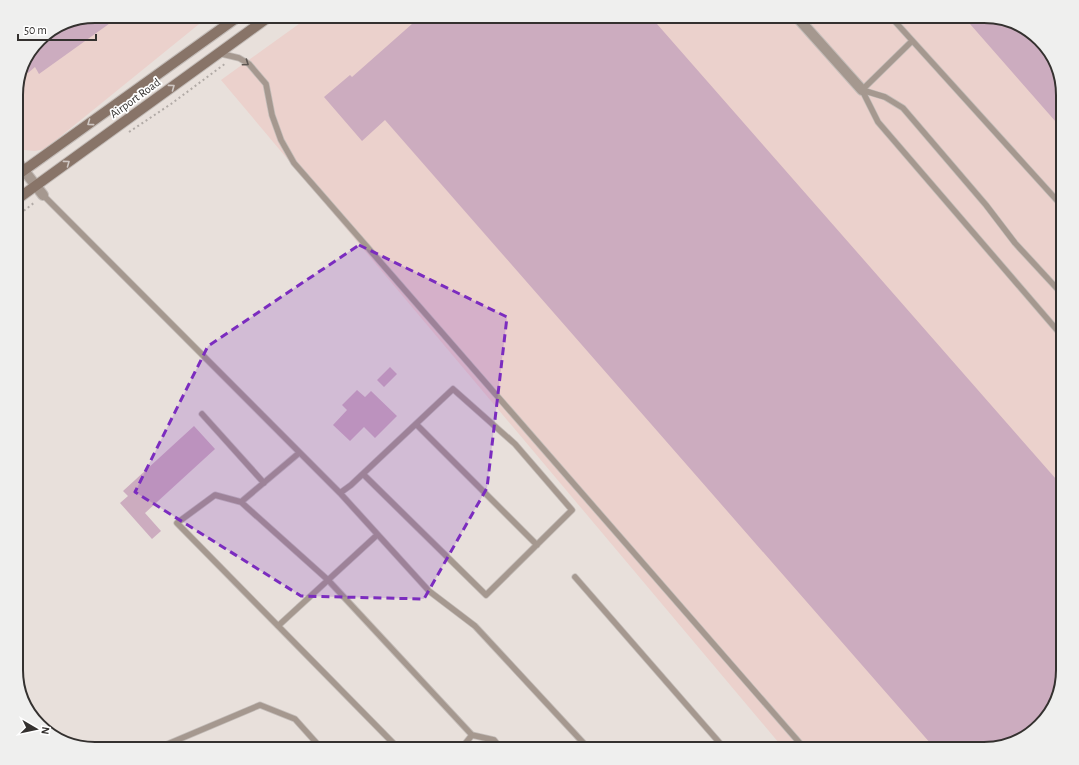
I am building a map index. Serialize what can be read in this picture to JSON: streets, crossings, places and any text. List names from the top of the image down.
{
  "streets": {
    "main road": ["Airport Road"]
  },
  "scale_bar": "50 m",
  "north": "right"
}
